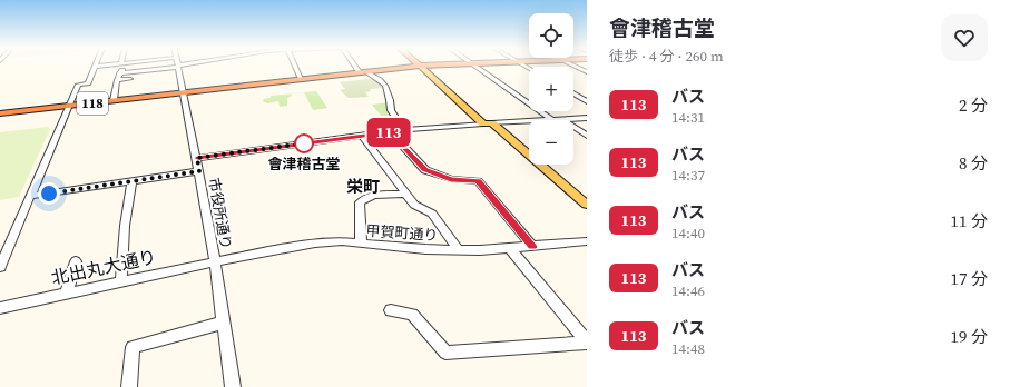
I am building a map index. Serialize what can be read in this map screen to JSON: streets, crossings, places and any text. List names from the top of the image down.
{
  "streets": {
    "highway": ["118"],
    "street": ["市役所通り", "甲賀町通り", "北出丸大通り"]
  },
  "crossings": [
    ["118", "市役所通り"],
    ["市役所通り", "甲賀町通り"],
    ["市役所通り", "北出丸大通り"],
    ["甲賀町通り", "北出丸大通り"]
  ],
  "districts": ["栄町"],
  "places": ["會津稽古堂"],
  "lines": ["bus line 113"],
  "page": {
    "on_map": "113",
    "heading": ["會津稽古堂", "徒歩 · 4 分 · 260 m"],
    "map_buttons": ["+", "−"],
    "list": [
      {
        "mark": "113",
        "name": "バス",
        "note": "14:31",
        "value": "2 分"
      },
      {
        "mark": "113",
        "name": "バス",
        "note": "14:37",
        "value": "8 分"
      },
      {
        "mark": "113",
        "name": "バス",
        "note": "14:40",
        "value": "11 分"
      },
      {
        "mark": "113",
        "name": "バス",
        "note": "14:46",
        "value": "17 分"
      },
      {
        "mark": "113",
        "name": "バス",
        "note": "14:48",
        "value": "19 分"
      }
    ]
  }
}
